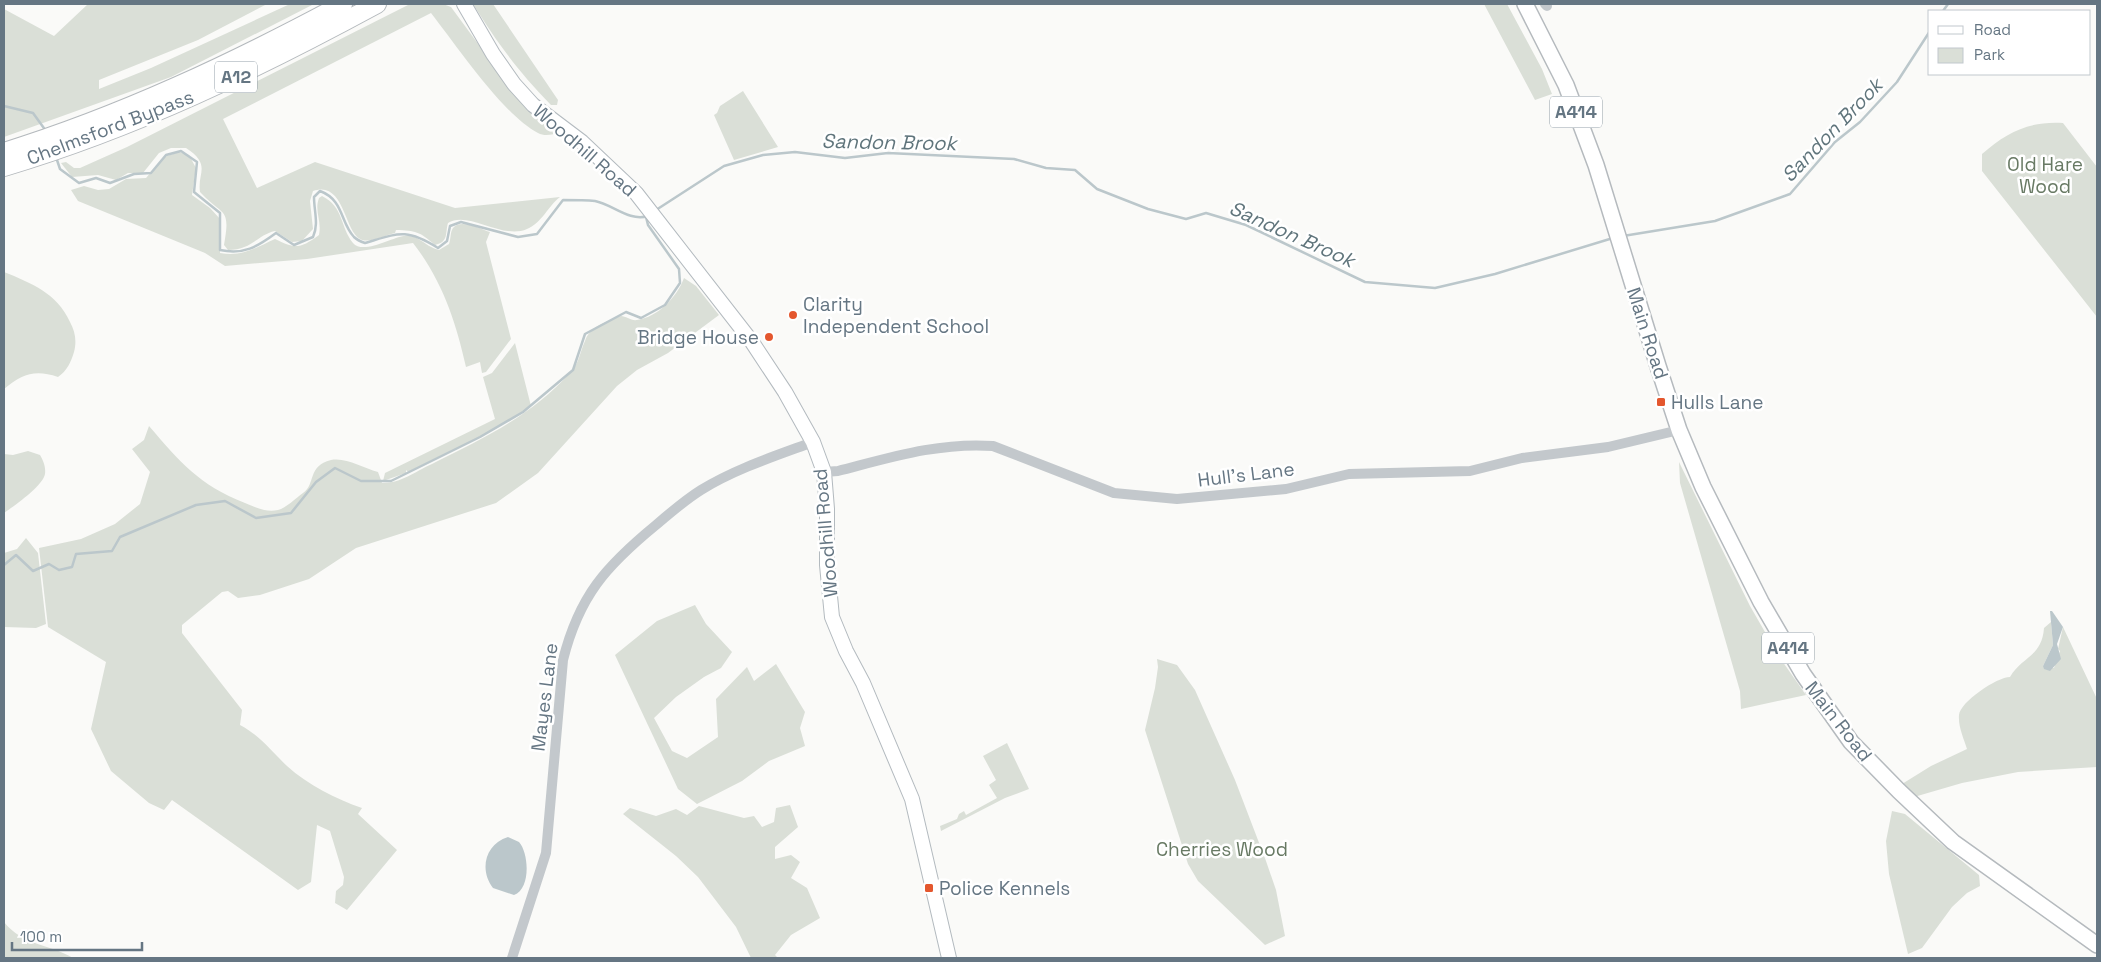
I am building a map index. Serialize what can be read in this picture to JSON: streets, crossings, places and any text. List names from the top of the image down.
{
  "streets": {
    "highway": ["A12", "Chelmsford Bypass"],
    "main road": ["A414", "Main Road"],
    "street": ["Woodhill Road", "Hull's Lane", "Mayes Lane"]
  },
  "crossings": [
    ["Woodhill Road", "Hull's Lane"],
    ["Woodhill Road", "Mayes Lane"],
    ["Main Road", "Hull's Lane"]
  ],
  "water": ["Sandon Brook"],
  "parks": ["Old Hare Wood", "Cherries Wood"],
  "places": {
    "other": ["Clarity Independent School", "Bridge House"],
    "transit": ["Hulls Lane", "Police Kennels"]
  },
  "legend": ["Road", "Park"],
  "scale_bar": "100 m"
}
